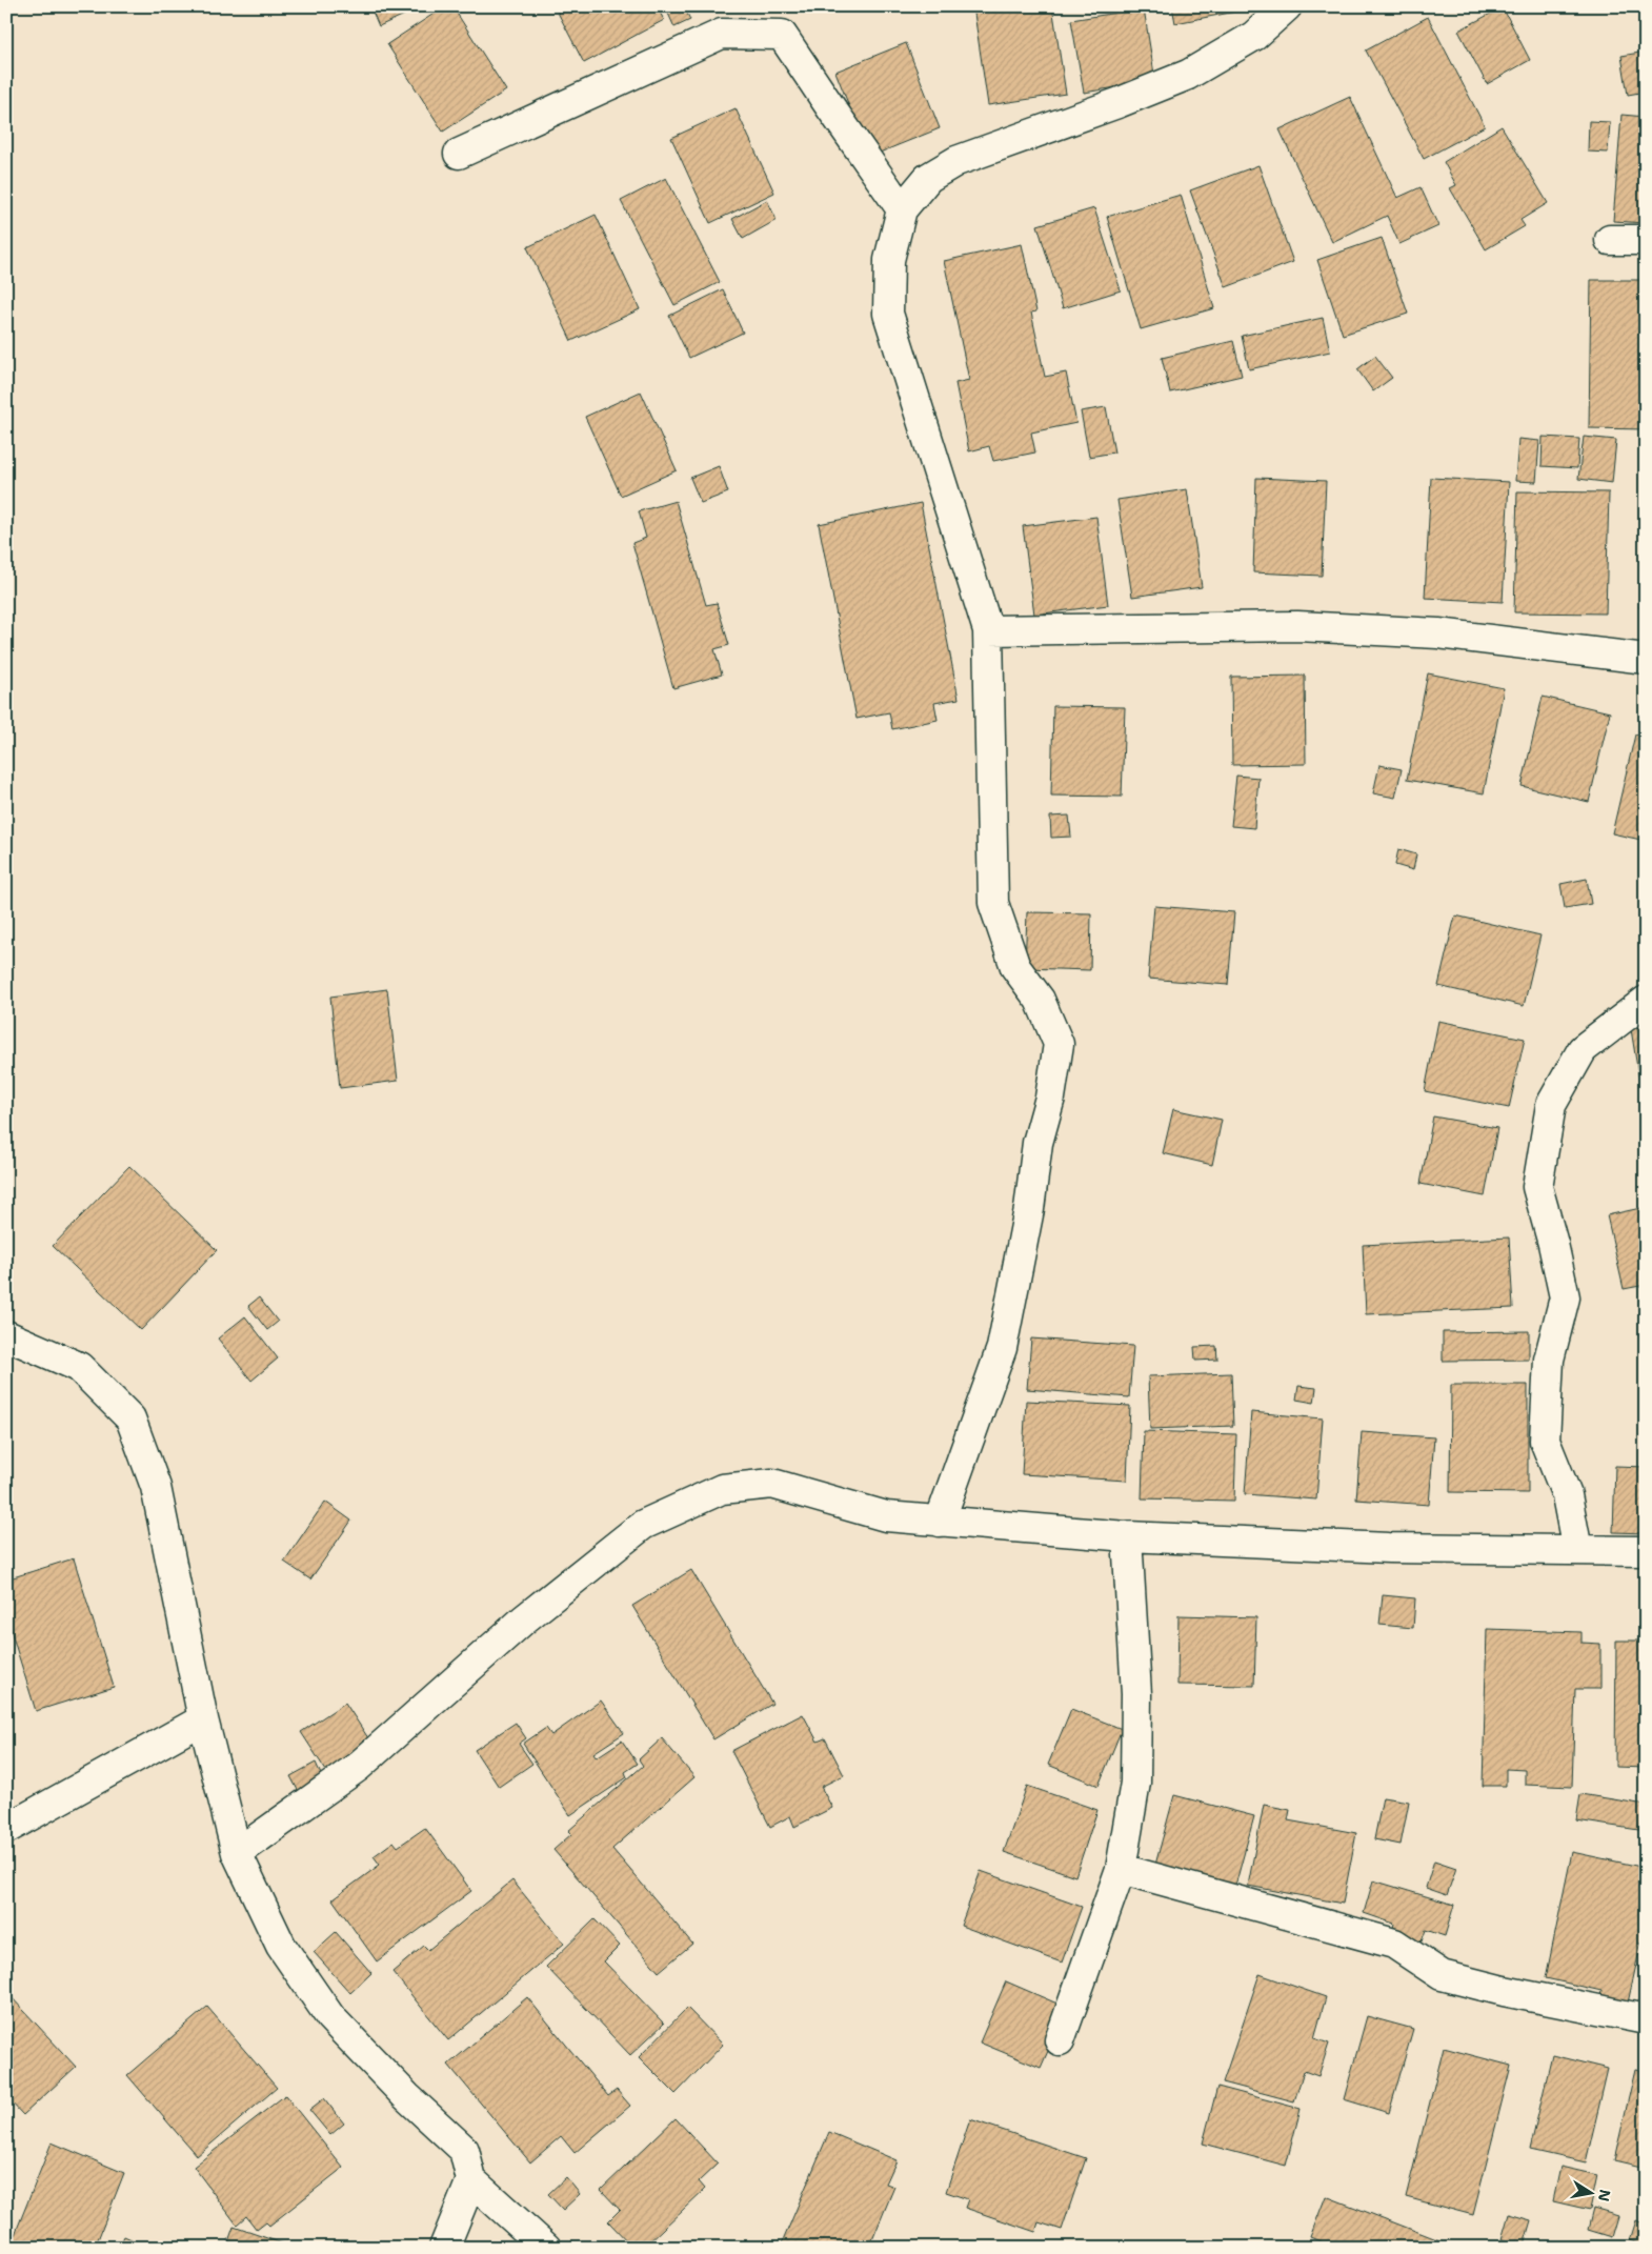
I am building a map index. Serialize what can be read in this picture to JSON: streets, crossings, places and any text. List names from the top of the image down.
{
  "north": "right"
}
